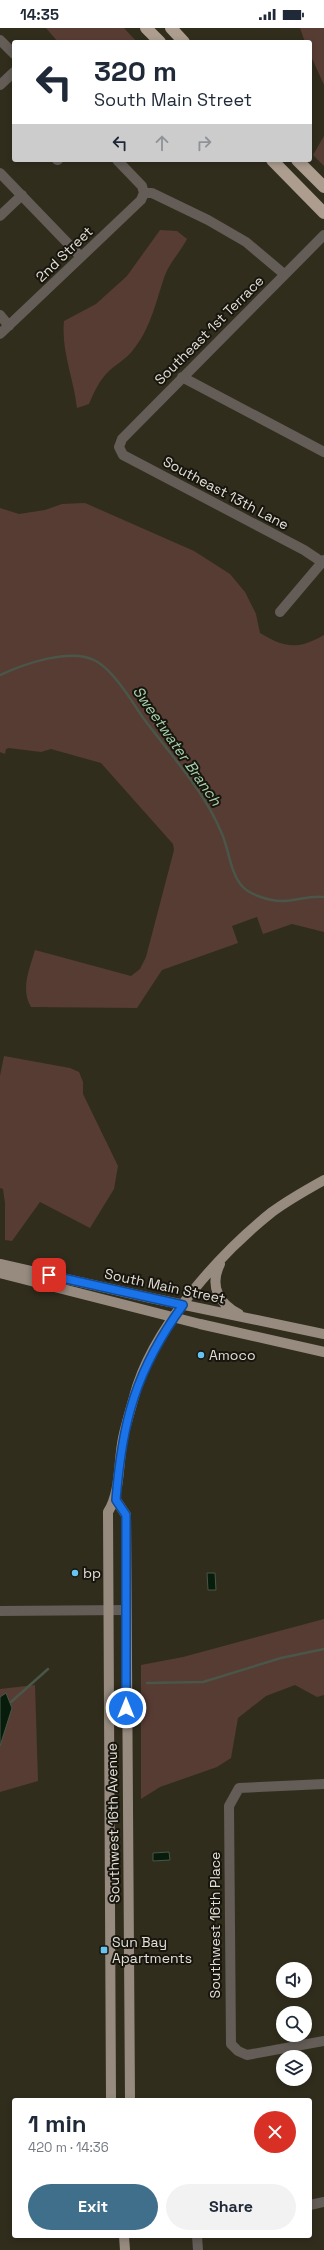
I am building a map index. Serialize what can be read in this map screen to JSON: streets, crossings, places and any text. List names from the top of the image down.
{
  "streets": {
    "main road": ["South Main Street", "Southwest 16th Avenue"],
    "street": [
      "2nd Street",
      "Southeast 1st Terrace",
      "Southeast 13th Lane",
      "Southwest 16th Place"
    ]
  },
  "crossings": [
    ["Southeast 1st Terrace", "Southeast 13th Lane"],
    ["South Main Street", "Southwest 16th Avenue"]
  ],
  "water": ["Sweetwater Branch"],
  "places": {
    "other": ["Amoco", "bp"],
    "transit": ["Sun Bay Apartments"]
  },
  "page": {
    "status": "14:35",
    "turn": ["320 m", "South Main Street"],
    "heading": ["1 min", "420 m · 14:36"],
    "buttons": ["Exit", "Share"]
  }
}
